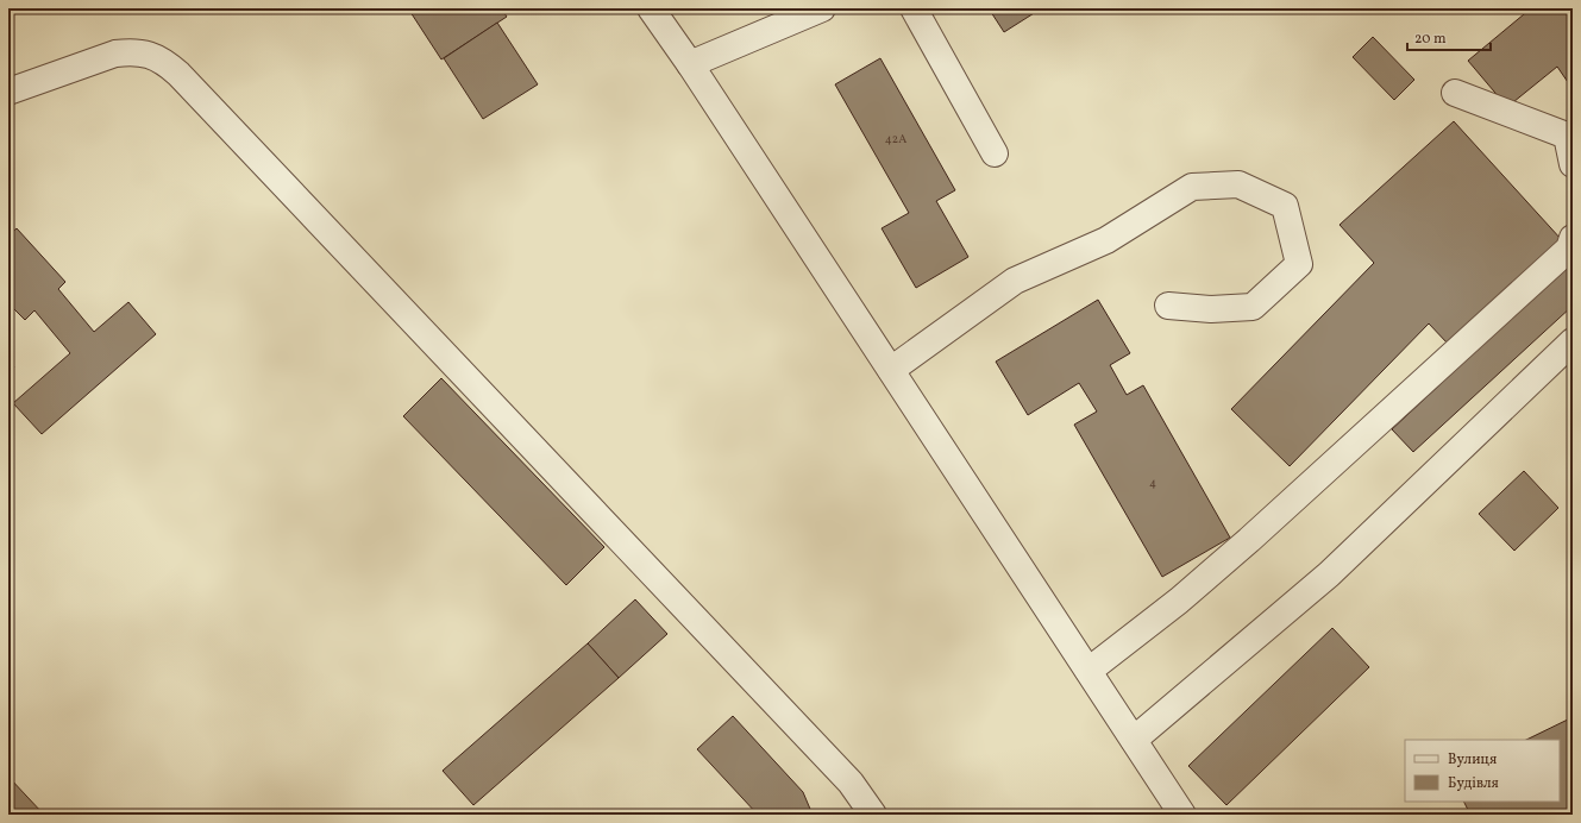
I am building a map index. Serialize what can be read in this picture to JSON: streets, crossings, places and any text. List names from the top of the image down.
{
  "house_numbers": ["42А", "4"],
  "legend": ["Вулиця", "Будівля"],
  "scale_bar": "20 m"
}
